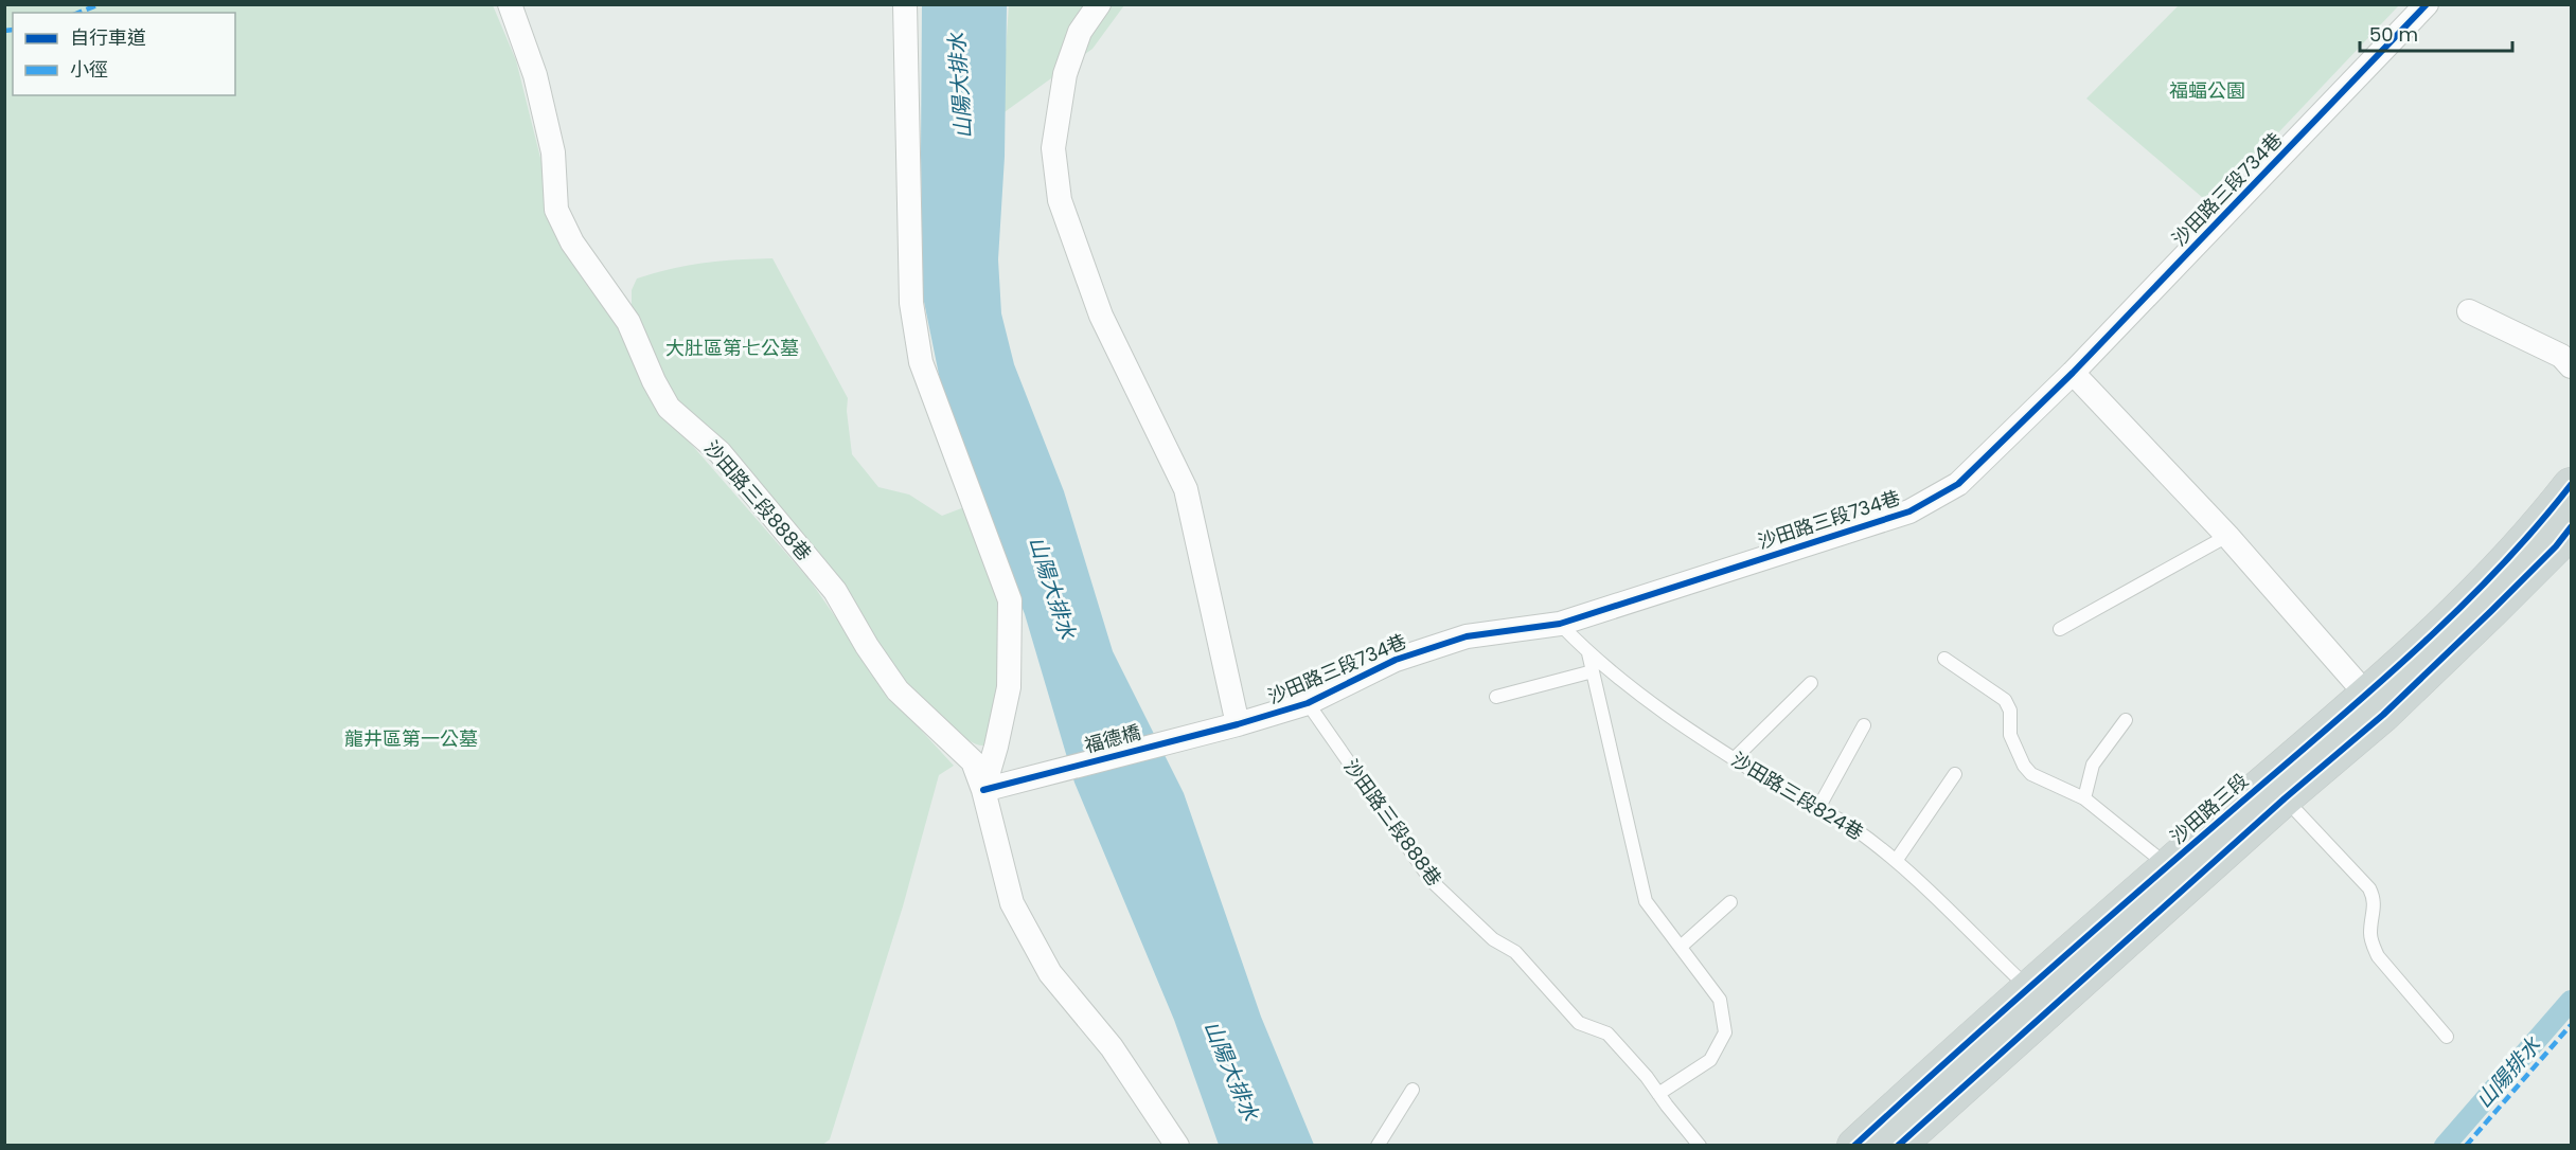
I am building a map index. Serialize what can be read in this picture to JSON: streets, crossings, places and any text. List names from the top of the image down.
{
  "streets": {
    "main road": ["沙田路三段"],
    "street": ["沙田路三段734巷", "沙田路三段888巷", "福德橋"],
    "lane": ["沙田路三段824巷"]
  },
  "crossings": [
    ["沙田路三段734巷", "沙田路三段888巷"],
    ["沙田路三段734巷", "福德橋"],
    ["沙田路三段734巷", "沙田路三段824巷"],
    ["沙田路三段888巷", "福德橋"],
    ["沙田路三段824巷", "沙田路三段"]
  ],
  "water": ["山陽大排水", "山陽排水"],
  "parks": ["福蝠公園", "大肚區第七公墓", "龍井區第一公墓"],
  "legend": ["自行車道", "小徑"],
  "scale_bar": "50 m"
}
